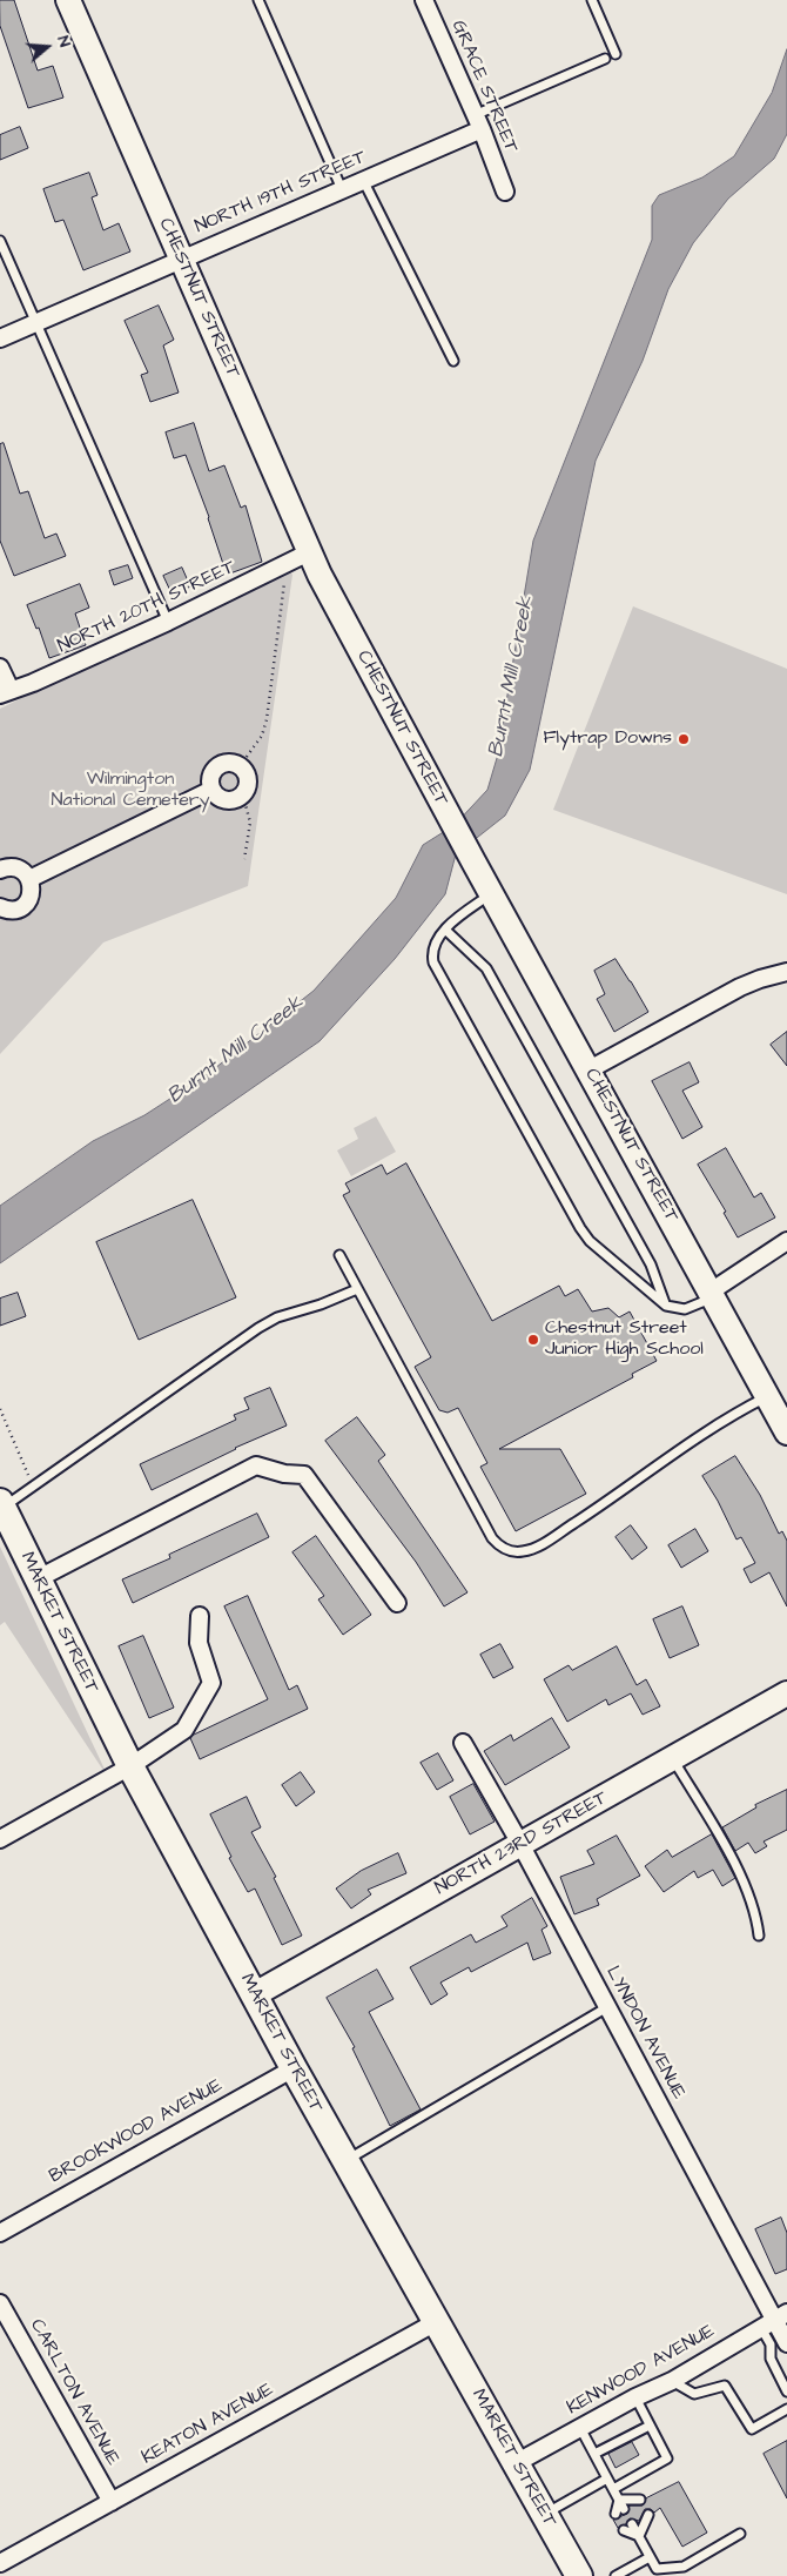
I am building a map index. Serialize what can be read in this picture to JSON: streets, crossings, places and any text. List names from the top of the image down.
{
  "streets": {
    "main road": ["MARKET STREET"],
    "street": [
      "GRACE STREET",
      "NORTH 19TH STREET",
      "CHESTNUT STREET",
      "NORTH 20TH STREET",
      "NORTH 23RD STREET",
      "LYNDON AVENUE",
      "BROOKWOOD AVENUE",
      "KENWOOD AVENUE",
      "CARLTON AVENUE",
      "KEATON AVENUE"
    ]
  },
  "crossings": [
    ["GRACE STREET", "NORTH 19TH STREET"],
    ["NORTH 19TH STREET", "CHESTNUT STREET"],
    ["CHESTNUT STREET", "NORTH 20TH STREET"],
    ["MARKET STREET", "NORTH 23RD STREET"],
    ["MARKET STREET", "BROOKWOOD AVENUE"],
    ["MARKET STREET", "KENWOOD AVENUE"],
    ["MARKET STREET", "KEATON AVENUE"],
    ["NORTH 23RD STREET", "LYNDON AVENUE"],
    ["LYNDON AVENUE", "KENWOOD AVENUE"],
    ["CARLTON AVENUE", "KEATON AVENUE"]
  ],
  "water": ["Burnt Mill Creek"],
  "parks": ["Wilmington National Cemetery"],
  "places": ["Flytrap Downs", "Chestnut Street Junior High School"],
  "north": "right"
}
